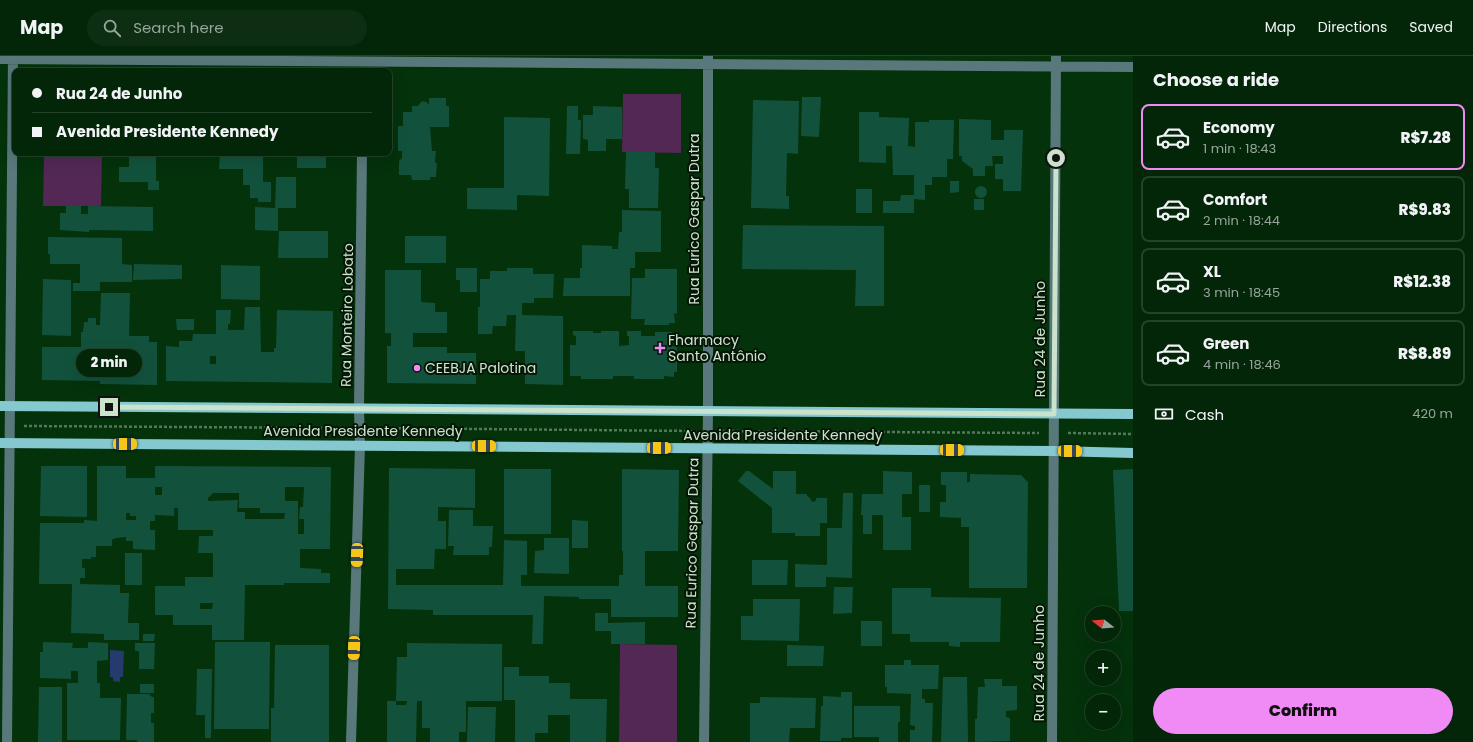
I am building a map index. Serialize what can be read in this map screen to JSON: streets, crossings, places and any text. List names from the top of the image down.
{
  "streets": {
    "main road": ["Avenida Presidente Kennedy"],
    "street": ["Rua Eurico Gaspar Dutra", "Rua Monteiro Lobato", "Rua 24 de Junho"]
  },
  "crossings": [
    ["Rua Eurico Gaspar Dutra", "Avenida Presidente Kennedy"],
    ["Rua Monteiro Lobato", "Avenida Presidente Kennedy"],
    ["Rua 24 de Junho", "Avenida Presidente Kennedy"]
  ],
  "places": {
    "health": ["Fharmacy Santo Antônio"],
    "other": ["CEEBJA Palotina"]
  },
  "north": "left",
  "page": {
    "header": "Map",
    "search": "Search here",
    "nav": ["Map", "Directions", "Saved"],
    "heading": "Choose a ride",
    "banner": ["Rua 24 de Junho", "Avenida Presidente Kennedy"],
    "list": [
      {
        "name": "Economy",
        "note": "1 min · 18:43",
        "value": "R$7.28"
      },
      {
        "name": "Comfort",
        "note": "2 min · 18:44",
        "value": "R$9.83"
      },
      {
        "name": "XL",
        "note": "3 min · 18:45",
        "value": "R$12.38"
      },
      {
        "name": "Green",
        "note": "4 min · 18:46",
        "value": "R$8.89"
      }
    ],
    "bubble": "2 min",
    "pay": ["Cash", "420 m"],
    "map_buttons": ["+", "−"],
    "buttons": "Confirm"
  }
}
